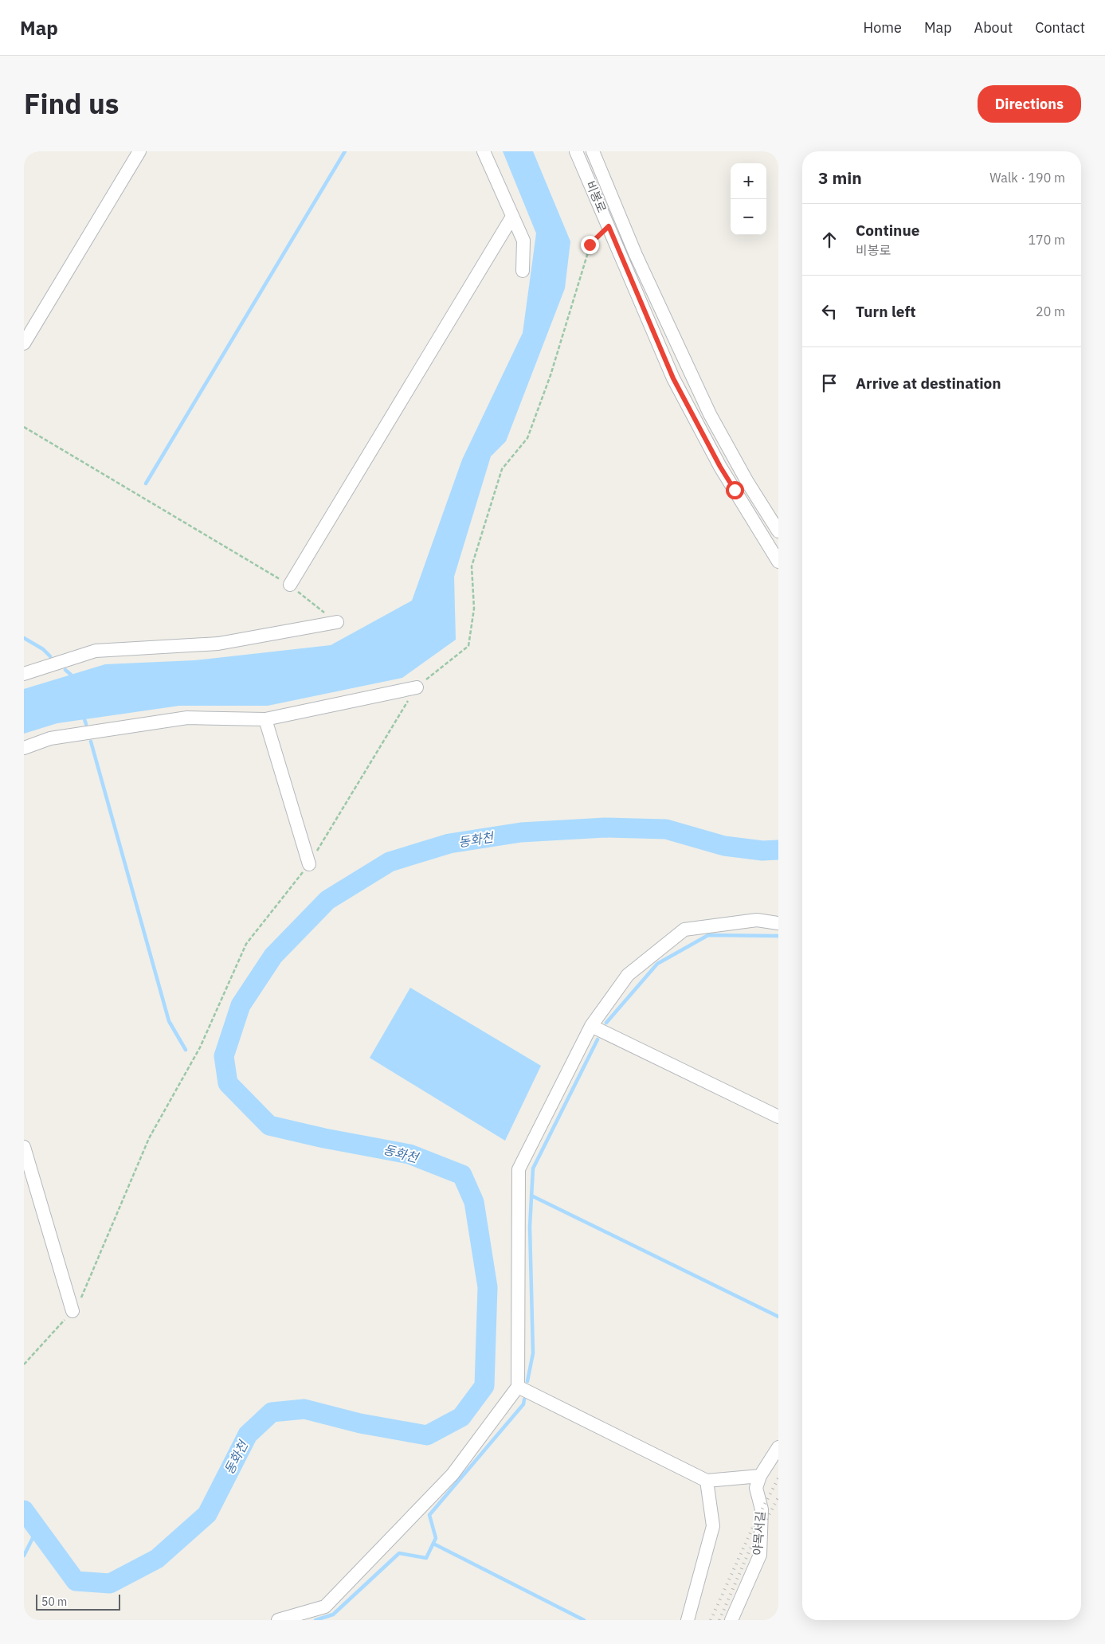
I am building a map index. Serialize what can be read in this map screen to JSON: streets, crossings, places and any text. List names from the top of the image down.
{
  "streets": {
    "street": ["비봉로", "야목서길"]
  },
  "water": ["동화천"],
  "scale_bar": "50 m",
  "page": {
    "header": "Map",
    "nav": [
      "Home",
      "Map",
      "About",
      "Contact"
    ],
    "title": "Find us",
    "buttons": "Directions",
    "heading": ["3 min", "Walk · 190 m"],
    "map_buttons": ["+", "−"],
    "list": [
      ["Continue", "비봉로", "170 m"],
      ["Turn left", "20 m"],
      "Arrive at destination"
    ],
    "scale": "50 m"
  }
}
